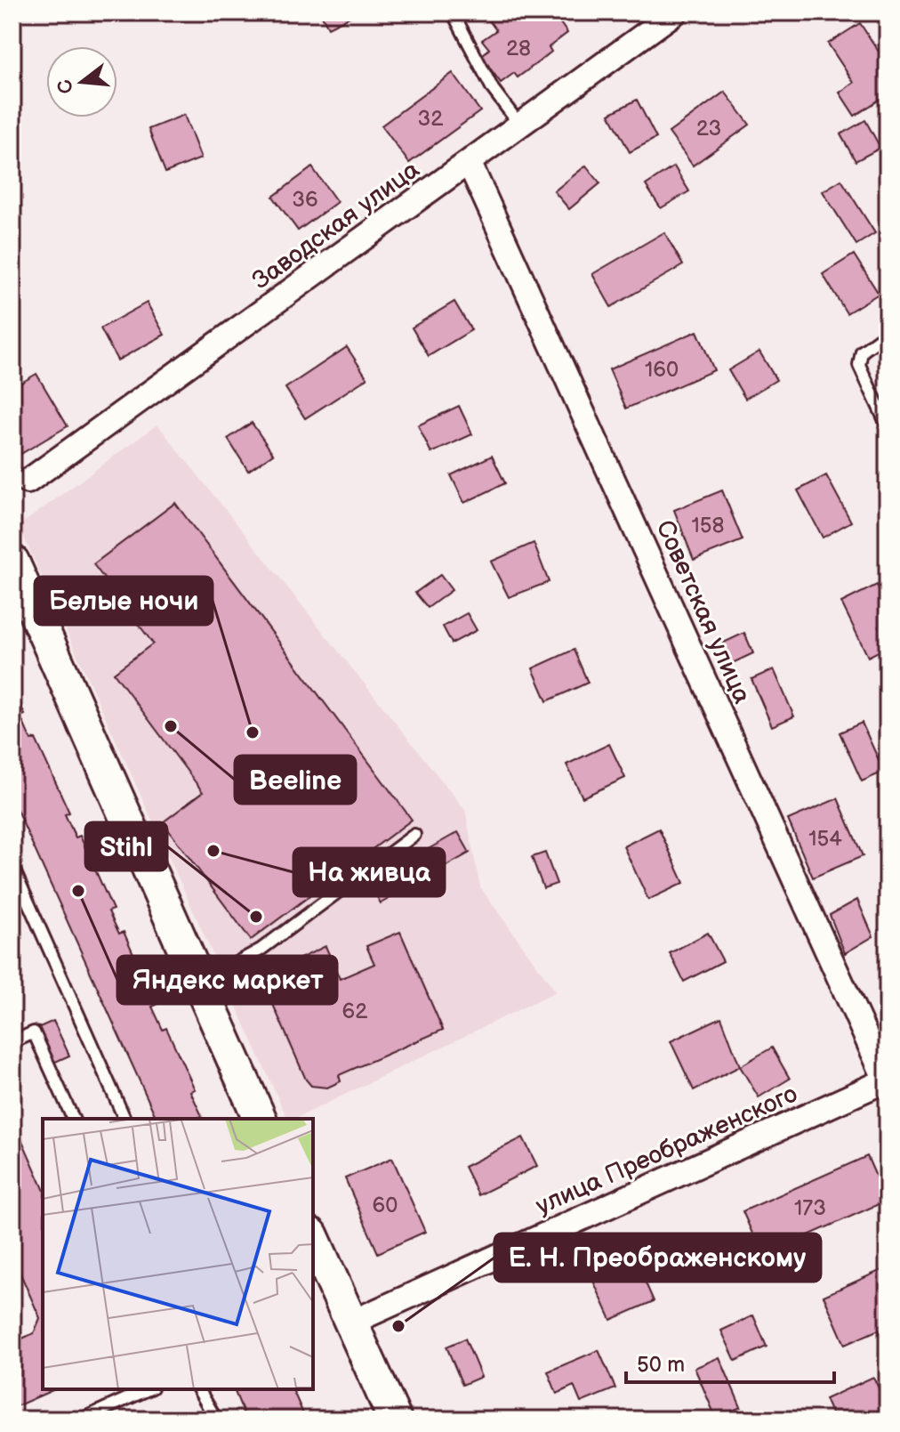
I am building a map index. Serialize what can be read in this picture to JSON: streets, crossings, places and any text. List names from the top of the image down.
{
  "streets": {
    "street": ["Заводская улица", "Советская улица", "улица Преображенского"]
  },
  "crossings": [
    ["Заводская улица", "Советская улица"],
    ["Советская улица", "улица Преображенского"]
  ],
  "places": [
    "Beeline",
    "Белые ночи",
    "На живца",
    "Яндекс маркет",
    "Stihl",
    "Е. Н. Преображенскому"
  ],
  "house_numbers": [
    "28",
    "32",
    "23",
    "36",
    "160",
    "158",
    "154",
    "62",
    "60",
    "173"
  ],
  "scale_bar": "50 m",
  "north": "left"
}
